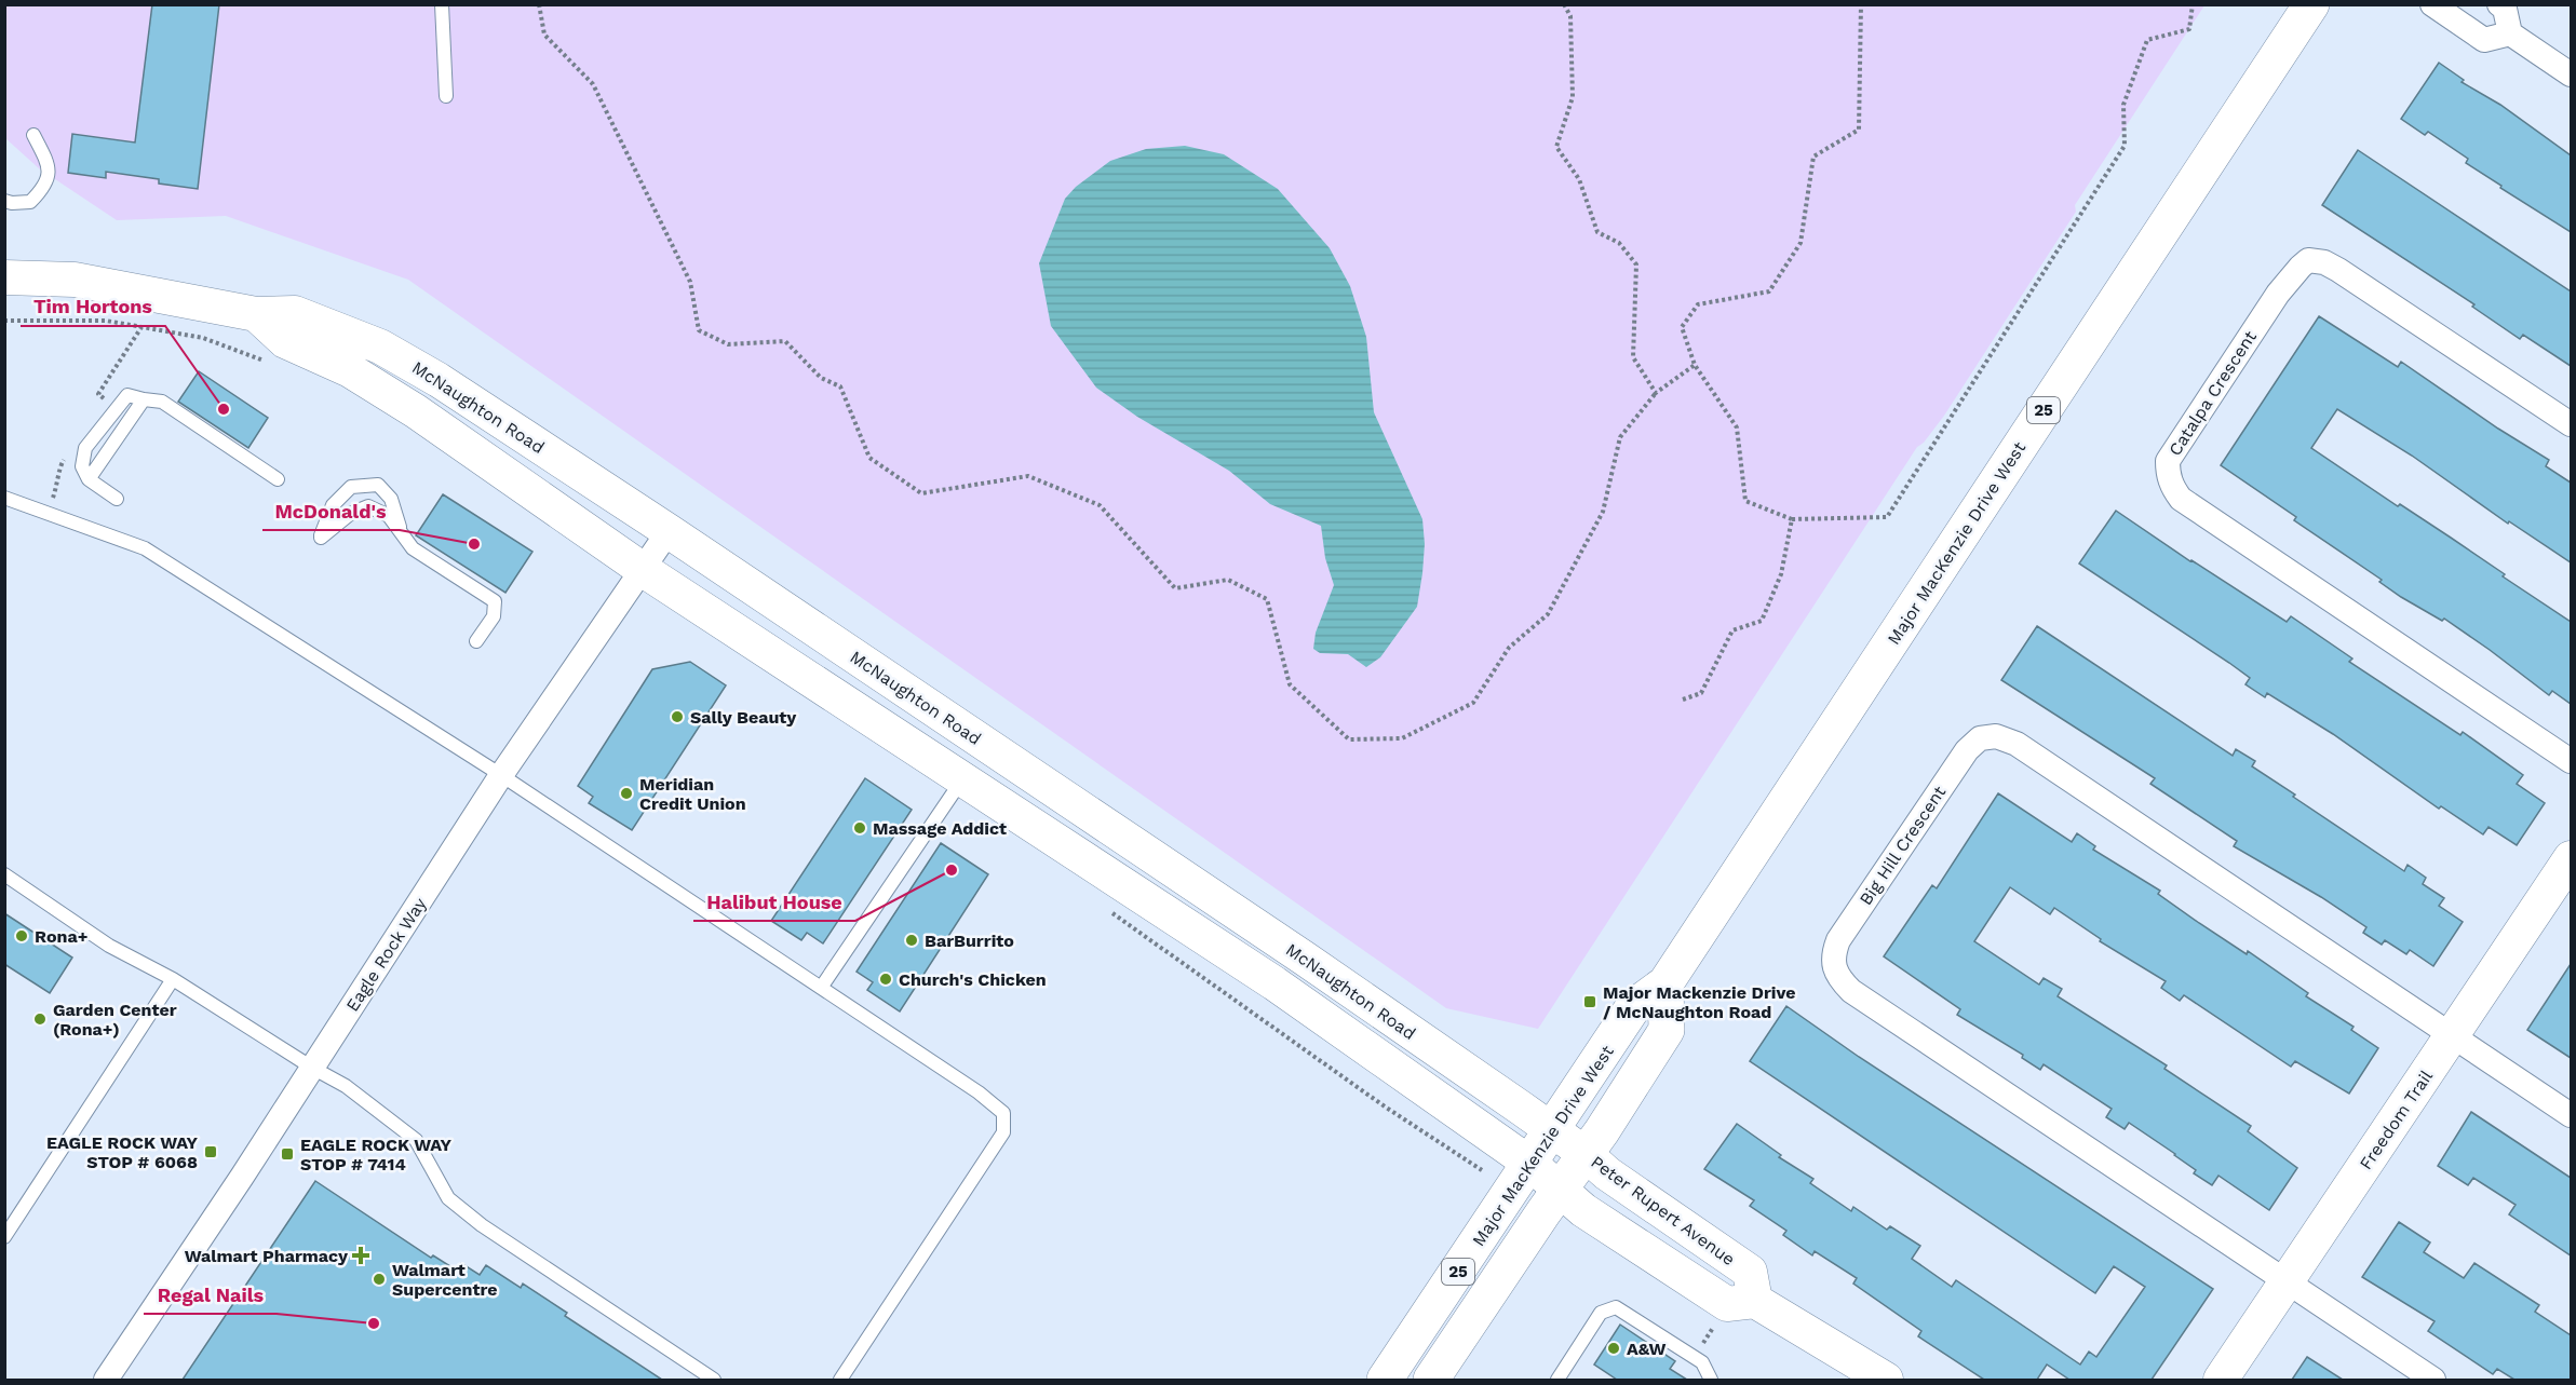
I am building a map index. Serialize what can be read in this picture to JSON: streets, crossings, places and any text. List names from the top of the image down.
{
  "streets": {
    "main road": ["25", "Major MacKenzie Drive West"],
    "street": [
      "Catalpa Crescent",
      "McNaughton Road",
      "Big Hill Crescent",
      "Eagle Rock Way",
      "Freedom Trail",
      "Peter Rupert Avenue"
    ]
  },
  "crossings": [
    ["McNaughton Road", "25"],
    ["McNaughton Road", "Major MacKenzie Drive West"],
    ["McNaughton Road", "Eagle Rock Way"],
    ["McNaughton Road", "Peter Rupert Avenue"],
    ["25", "Major MacKenzie Drive West"],
    ["25", "Peter Rupert Avenue"],
    ["Big Hill Crescent", "Freedom Trail"]
  ],
  "places": {
    "other": [
      "Tim Hortons",
      "McDonald's",
      "Sally Beauty",
      "Meridian Credit Union",
      "Massage Addict",
      "Halibut House",
      "Rona+",
      "BarBurrito",
      "Church's Chicken",
      "Garden Center (Rona+)",
      "Walmart Supercentre",
      "Regal Nails",
      "A&W"
    ],
    "transit": ["Major Mackenzie Drive / McNaughton Road", "EAGLE ROCK WAY STOP # 6068", "EAGLE ROCK WAY STOP # 7414"],
    "health": ["Walmart Pharmacy"]
  }
}
